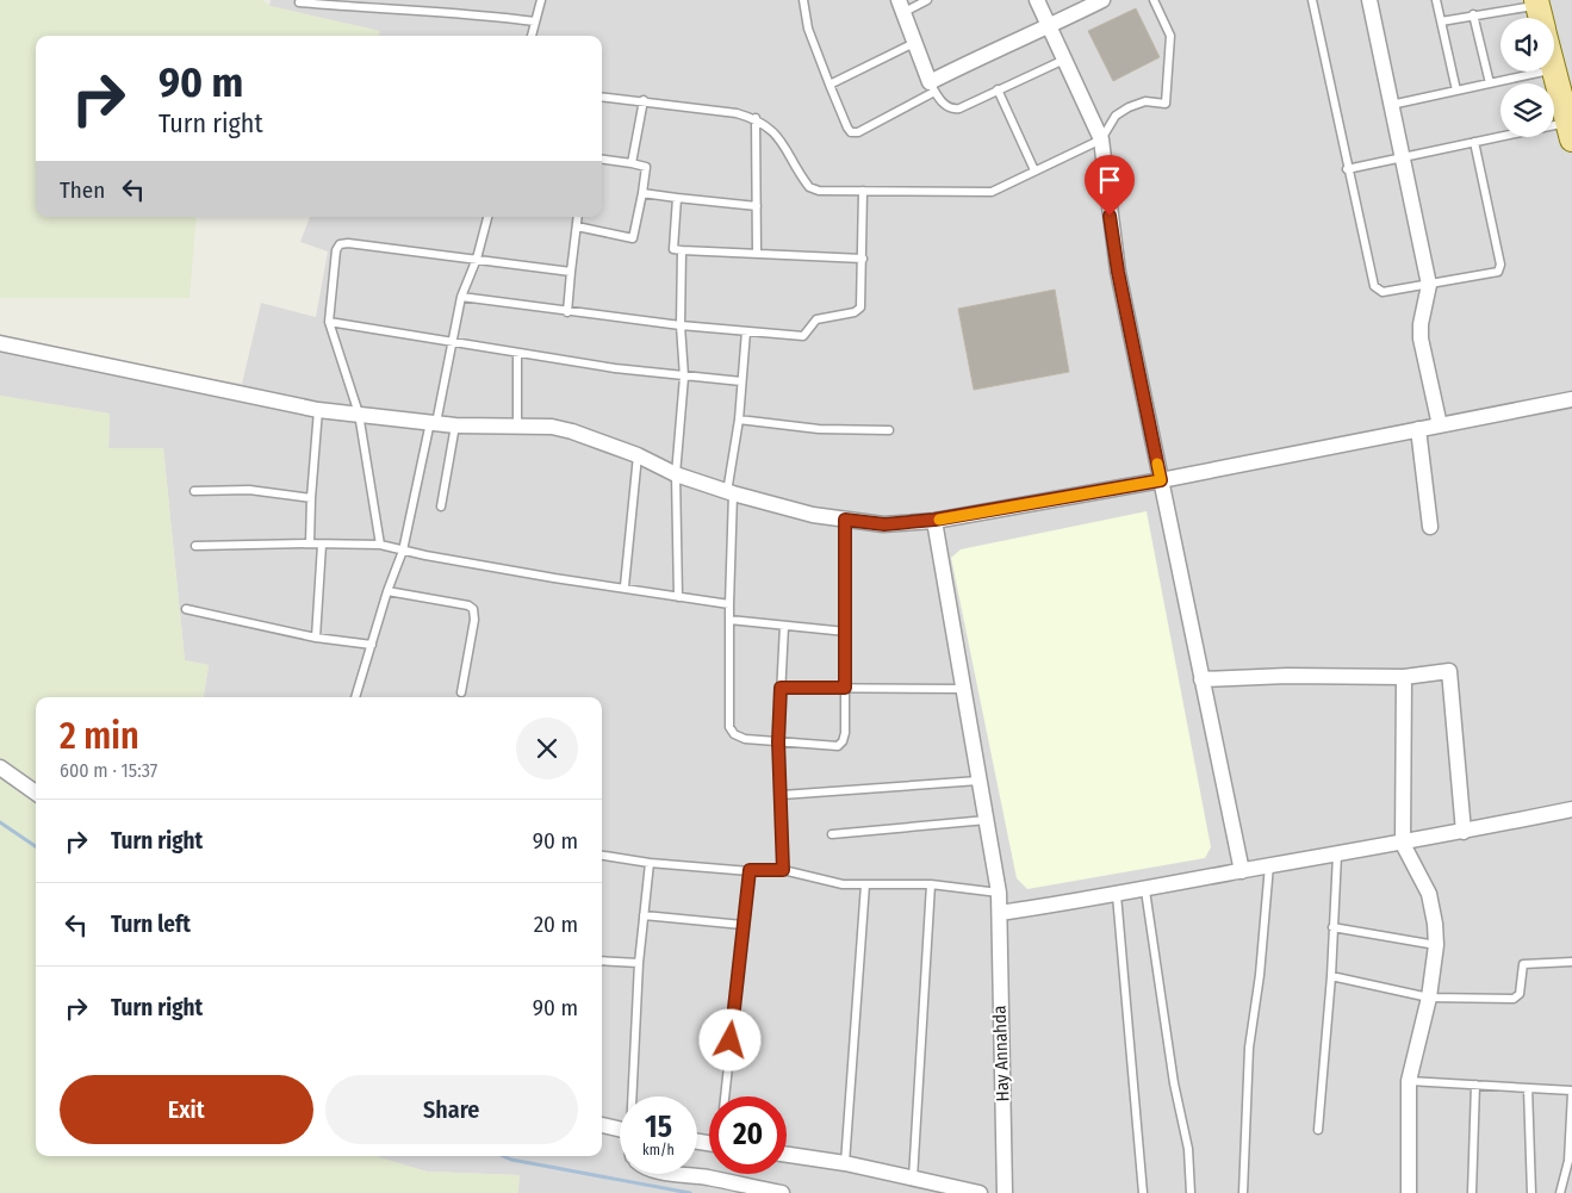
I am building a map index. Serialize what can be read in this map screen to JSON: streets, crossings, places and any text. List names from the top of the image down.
{
  "streets": {
    "street": ["Hay Annahda"]
  },
  "page": {
    "turn": ["90 m", "Turn right"],
    "then": "Then",
    "heading": ["2 min", "600 m · 15:37"],
    "list": [
      {
        "name": "Turn right",
        "value": "90 m"
      },
      {
        "name": "Turn left",
        "value": "20 m"
      },
      {
        "name": "Turn right",
        "value": "90 m"
      }
    ],
    "buttons": ["Exit", "Share"],
    "speed": "15 km/h",
    "limit": "20"
  }
}
